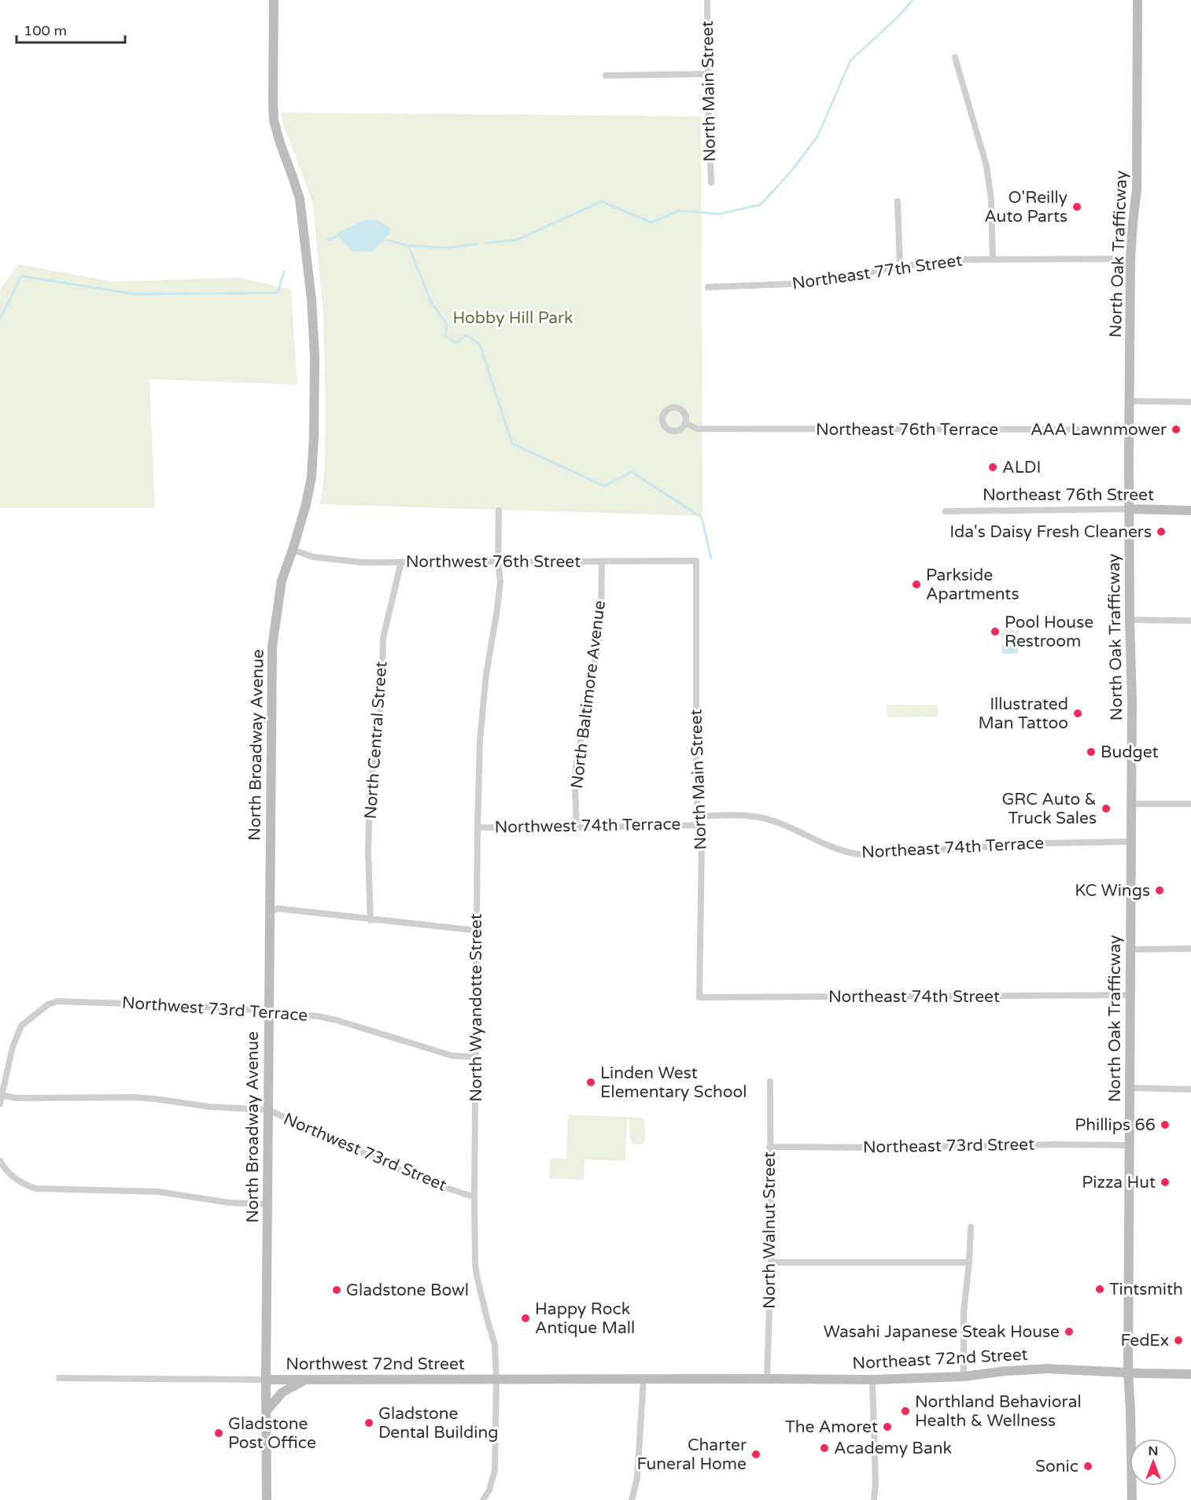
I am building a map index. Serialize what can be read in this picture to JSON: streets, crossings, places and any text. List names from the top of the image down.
{
  "streets": {
    "main road": [
      "North Oak Trafficway",
      "Northeast 76th Street",
      "North Broadway Avenue",
      "Northeast 72nd Street",
      "Northwest 72nd Street"
    ],
    "street": [
      "North Main Street",
      "Northeast 77th Street",
      "Northeast 76th Terrace",
      "Northwest 76th Street",
      "North Baltimore Avenue",
      "North Central Street",
      "Northwest 74th Terrace",
      "Northeast 74th Terrace",
      "Northeast 74th Street",
      "North Wyandotte Street",
      "Northwest 73rd Terrace",
      "Northeast 73rd Street",
      "Northwest 73rd Street",
      "North Walnut Street"
    ]
  },
  "crossings": [
    ["North Main Street", "Northwest 76th Street"],
    ["North Main Street", "Northwest 74th Terrace"],
    ["North Main Street", "Northeast 74th Terrace"],
    ["North Main Street", "Northeast 74th Street"],
    ["North Oak Trafficway", "Northeast 77th Street"],
    ["North Oak Trafficway", "Northeast 76th Terrace"],
    ["North Oak Trafficway", "Northeast 76th Street"],
    ["North Oak Trafficway", "Northeast 74th Terrace"],
    ["North Oak Trafficway", "Northeast 74th Street"],
    ["North Oak Trafficway", "Northeast 73rd Street"],
    ["North Oak Trafficway", "Northeast 72nd Street"],
    ["Northwest 76th Street", "North Baltimore Avenue"],
    ["Northwest 76th Street", "North Central Street"],
    ["Northwest 76th Street", "North Broadway Avenue"],
    ["Northwest 76th Street", "North Wyandotte Street"],
    ["North Baltimore Avenue", "Northwest 74th Terrace"],
    ["North Broadway Avenue", "Northwest 73rd Terrace"],
    ["North Broadway Avenue", "Northwest 73rd Street"],
    ["North Broadway Avenue", "Northwest 72nd Street"],
    ["Northwest 74th Terrace", "North Wyandotte Street"],
    ["North Wyandotte Street", "Northwest 73rd Terrace"],
    ["North Wyandotte Street", "Northwest 73rd Street"],
    ["North Wyandotte Street", "Northwest 72nd Street"],
    ["Northwest 73rd Terrace", "Northwest 73rd Street"],
    ["Northeast 73rd Street", "North Walnut Street"],
    ["North Walnut Street", "Northeast 72nd Street"],
    ["Northeast 72nd Street", "Northwest 72nd Street"]
  ],
  "parks": ["Hobby Hill Park"],
  "places": [
    "O'Reilly Auto Parts",
    "AAA Lawnmower",
    "ALDI",
    "Ida's Daisy Fresh Cleaners",
    "Parkside Apartments",
    "Pool House Restroom",
    "Illustrated Man Tattoo",
    "Budget",
    "GRC Auto & Truck Sales",
    "KC Wings",
    "Linden West Elementary School",
    "Phillips 66",
    "Pizza Hut",
    "Tintsmith",
    "Gladstone Bowl",
    "Happy Rock Antique Mall",
    "Wasahi Japanese Steak House",
    "FedEx",
    "Northland Behavioral Health & Wellness",
    "Gladstone Dental Building",
    "The Amoret",
    "Gladstone Post Office",
    "Academy Bank",
    "Charter Funeral Home",
    "Sonic"
  ],
  "scale_bar": "100 m",
  "north": "top"
}
